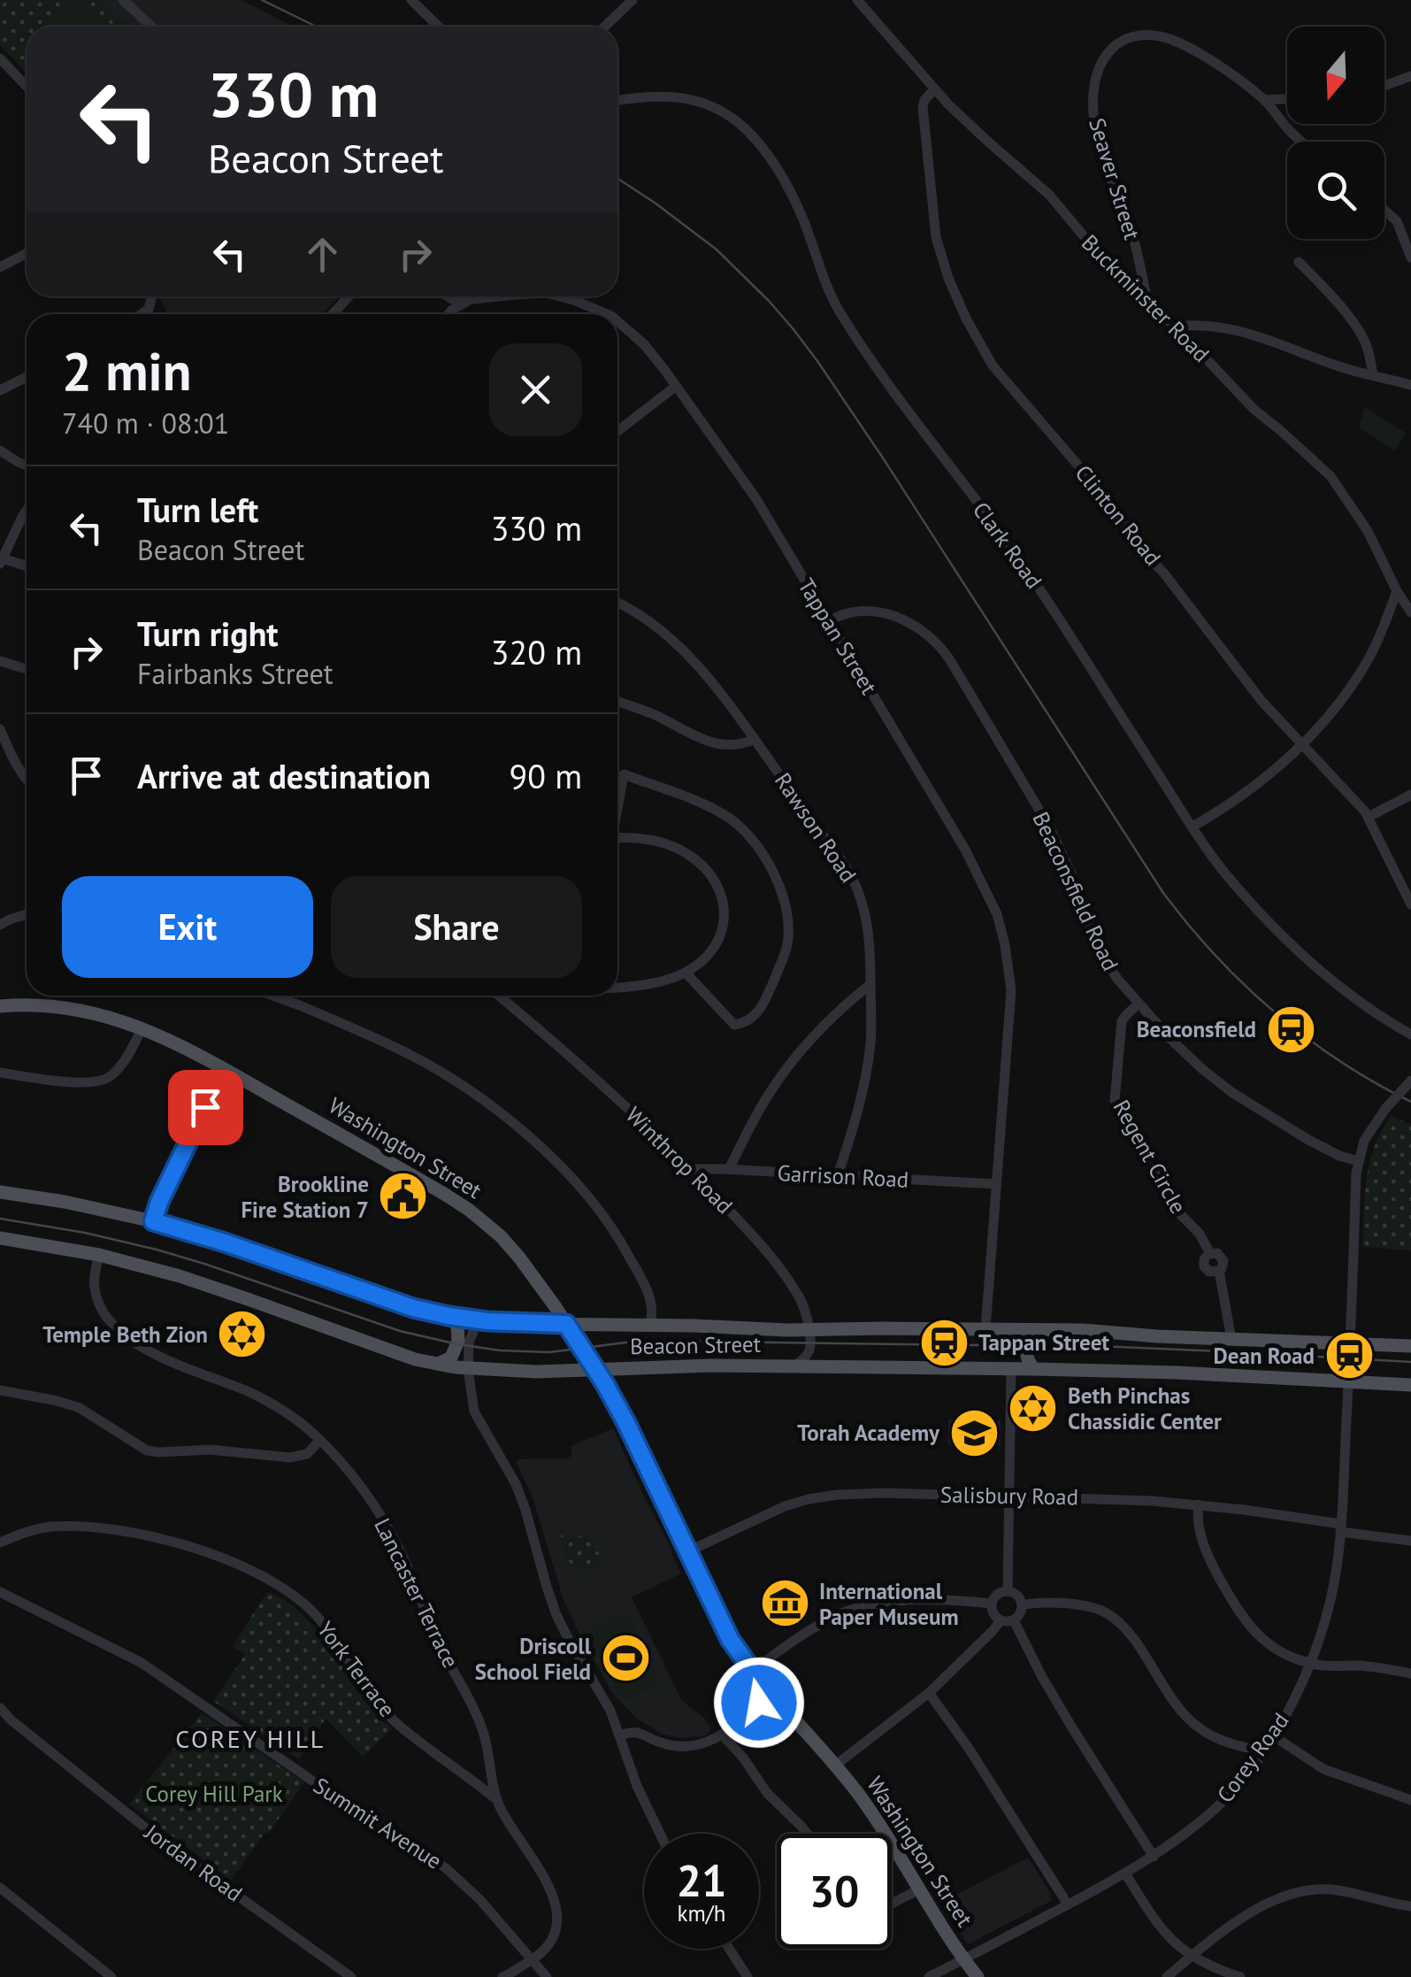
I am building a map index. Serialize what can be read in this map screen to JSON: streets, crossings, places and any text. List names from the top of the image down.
{
  "streets": {
    "main road": ["Washington Street", "Beacon Street"],
    "street": [
      "Seaver Street",
      "Buckminster Road",
      "Clinton Road",
      "Clark Road",
      "Tappan Street",
      "Rawson Road",
      "Beaconsfield Road",
      "Regent Circle",
      "Winthrop Road",
      "Garrison Road",
      "Salisbury Road",
      "Lancaster Terrace",
      "York Terrace",
      "Corey Road",
      "Summit Avenue",
      "Jordan Road"
    ]
  },
  "crossings": [
    ["Seaver Street", "Buckminster Road"],
    ["Buckminster Road", "Clinton Road"],
    ["Tappan Street", "Beaconsfield Road"],
    ["Tappan Street", "Garrison Road"],
    ["Tappan Street", "Beacon Street"],
    ["Rawson Road", "Garrison Road"],
    ["Beaconsfield Road", "Regent Circle"],
    ["Washington Street", "Beacon Street"],
    ["Washington Street", "Salisbury Road"],
    ["Washington Street", "Corey Road"],
    ["Regent Circle", "Beacon Street"],
    ["Winthrop Road", "Garrison Road"],
    ["Winthrop Road", "Beacon Street"],
    ["Beacon Street", "Lancaster Terrace"],
    ["Beacon Street", "Corey Road"],
    ["Salisbury Road", "Corey Road"],
    ["Lancaster Terrace", "York Terrace"],
    ["Lancaster Terrace", "Summit Avenue"]
  ],
  "districts": ["COREY HILL"],
  "parks": ["Corey Hill Park"],
  "places": {
    "station": ["Beaconsfield", "Tappan Street", "Dean Road"],
    "public building": ["Brookline Fire Station 7"],
    "synagogue": ["Temple Beth Zion", "Beth Pinchas Chassidic Center"],
    "school or university": ["Torah Academy"],
    "museum": ["International Paper Museum"],
    "sports": ["Driscoll School Field"]
  },
  "north": "bottom",
  "page": {
    "turn": ["330 m", "Beacon Street"],
    "heading": ["2 min", "740 m · 08:01"],
    "list": [
      {
        "name": "Turn left",
        "note": "Beacon Street",
        "value": "330 m"
      },
      {
        "name": "Turn right",
        "note": "Fairbanks Street",
        "value": "320 m"
      },
      {
        "name": "Arrive at destination",
        "value": "90 m"
      }
    ],
    "buttons": ["Exit", "Share"],
    "speed": "21 km/h",
    "limit": "30"
  }
}
